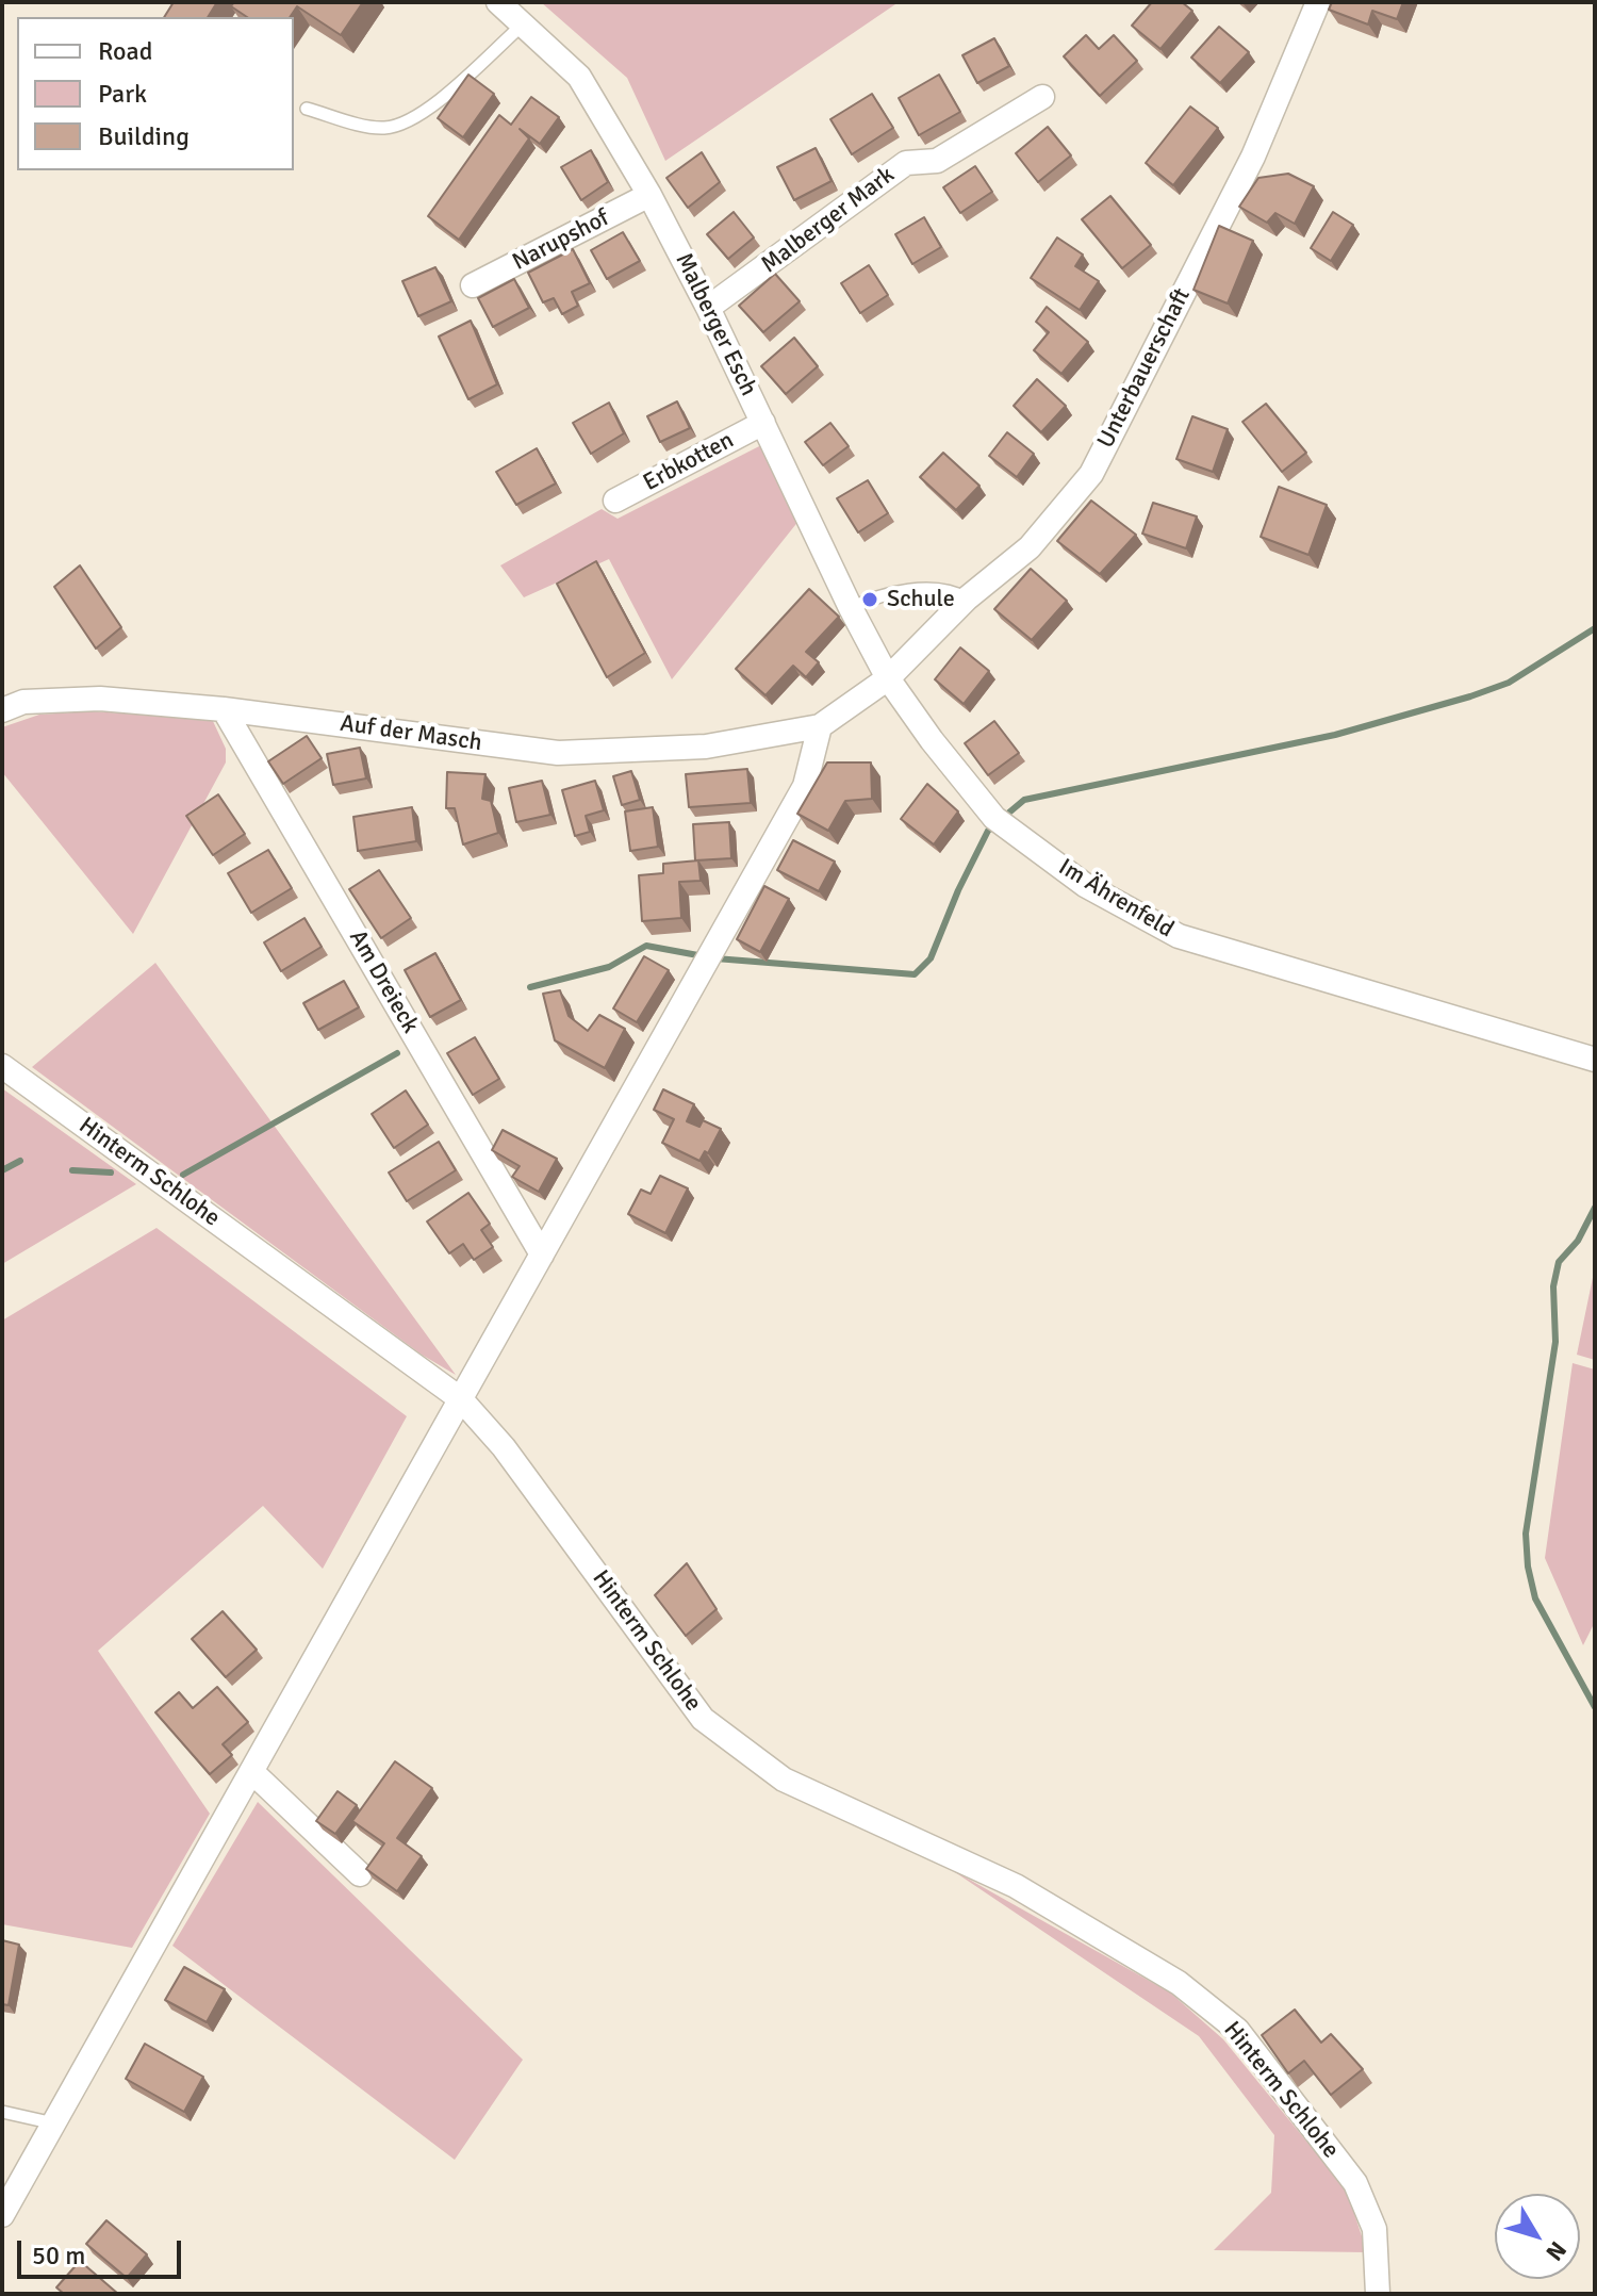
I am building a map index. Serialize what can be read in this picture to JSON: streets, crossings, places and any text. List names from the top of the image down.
{
  "streets": {
    "street": [
      "Malberger Mark",
      "Narupshof",
      "Malberger Esch",
      "Unterbauerschaft",
      "Erbkotten",
      "Auf der Masch",
      "Im Ährenfeld",
      "Am Dreieck",
      "Hinterm Schlohe"
    ]
  },
  "crossings": [
    ["Malberger Mark", "Malberger Esch"],
    ["Narupshof", "Malberger Esch"],
    ["Malberger Esch", "Unterbauerschaft"],
    ["Malberger Esch", "Erbkotten"],
    ["Malberger Esch", "Im Ährenfeld"],
    ["Unterbauerschaft", "Im Ährenfeld"],
    ["Auf der Masch", "Am Dreieck"]
  ],
  "places": ["Schule"],
  "legend": ["Road", "Park", "Building"],
  "scale_bar": "50 m",
  "north": "bottom right"
}
